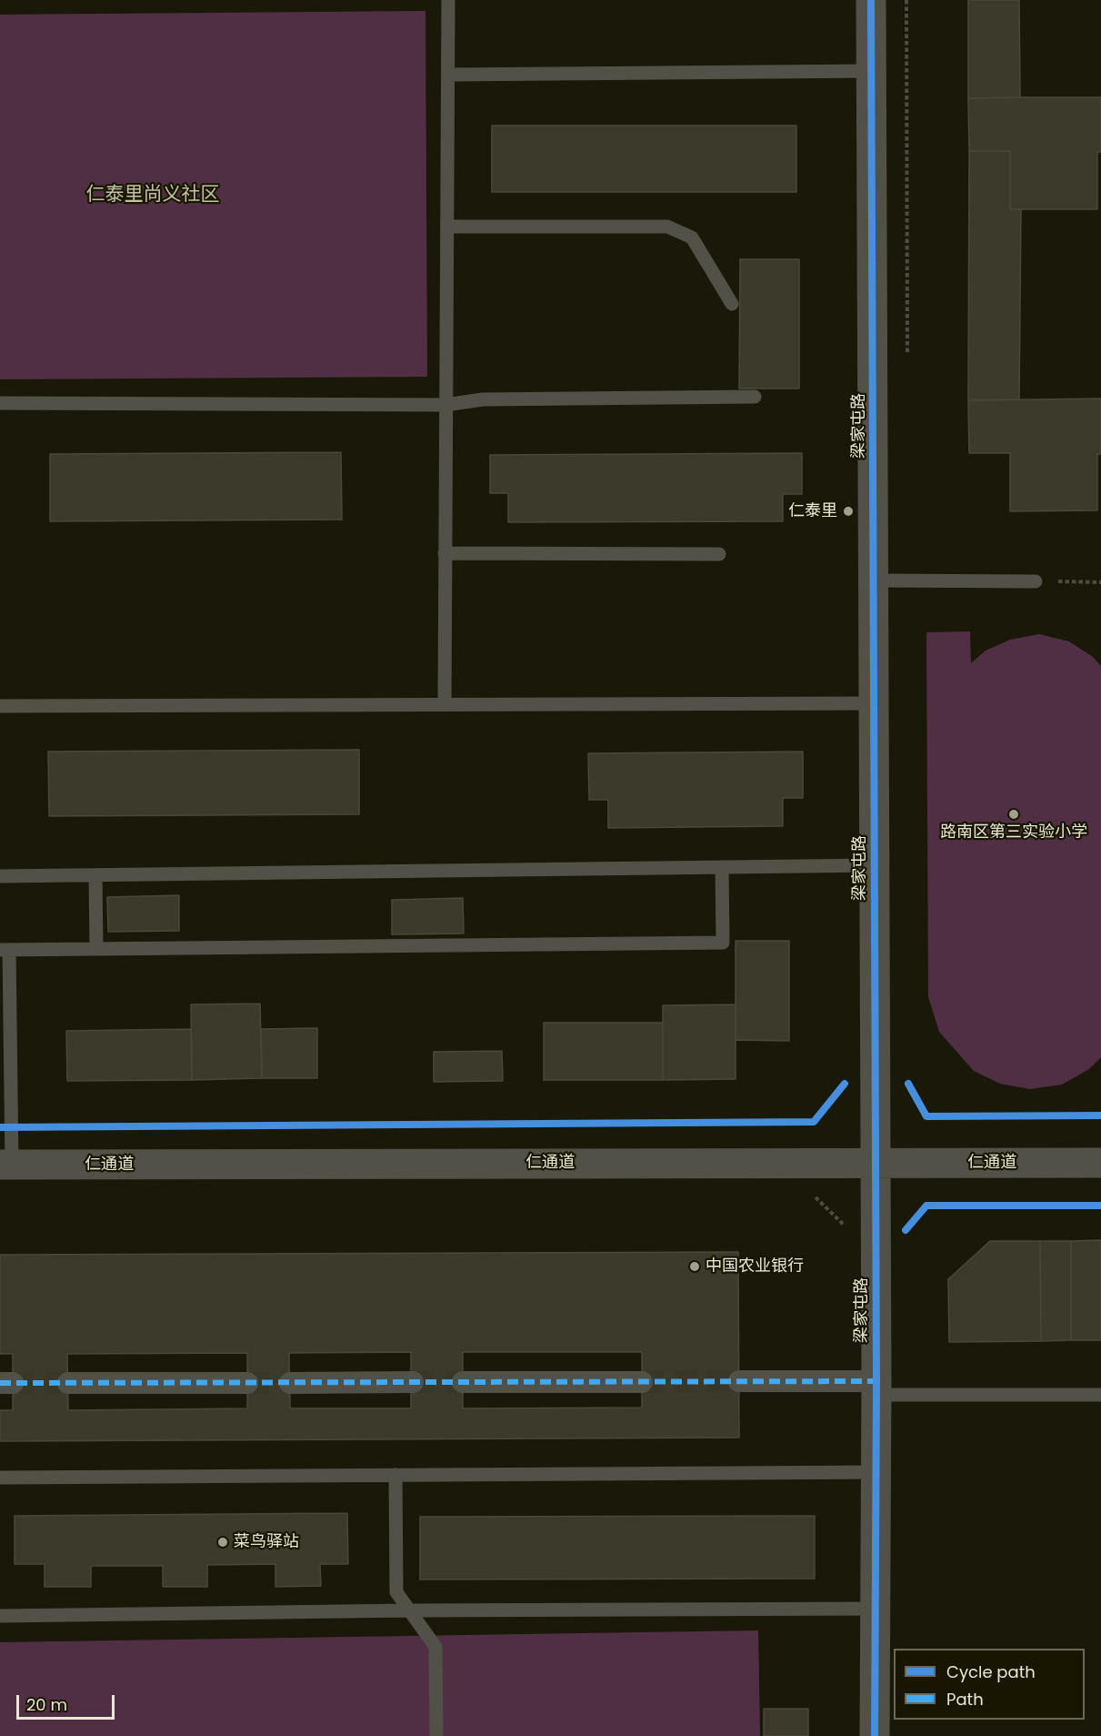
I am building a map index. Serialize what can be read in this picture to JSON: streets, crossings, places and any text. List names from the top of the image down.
{
  "streets": {
    "street": ["梁家屯路", "仁通道"]
  },
  "crossings": [
    ["梁家屯路", "仁通道"]
  ],
  "districts": ["仁泰里尚义社区"],
  "places": [
    "仁泰里",
    "路南区第三实验小学",
    "中国农业银行",
    "菜鸟驿站"
  ],
  "legend": ["Cycle path", "Path"],
  "scale_bar": "20 m"
}
